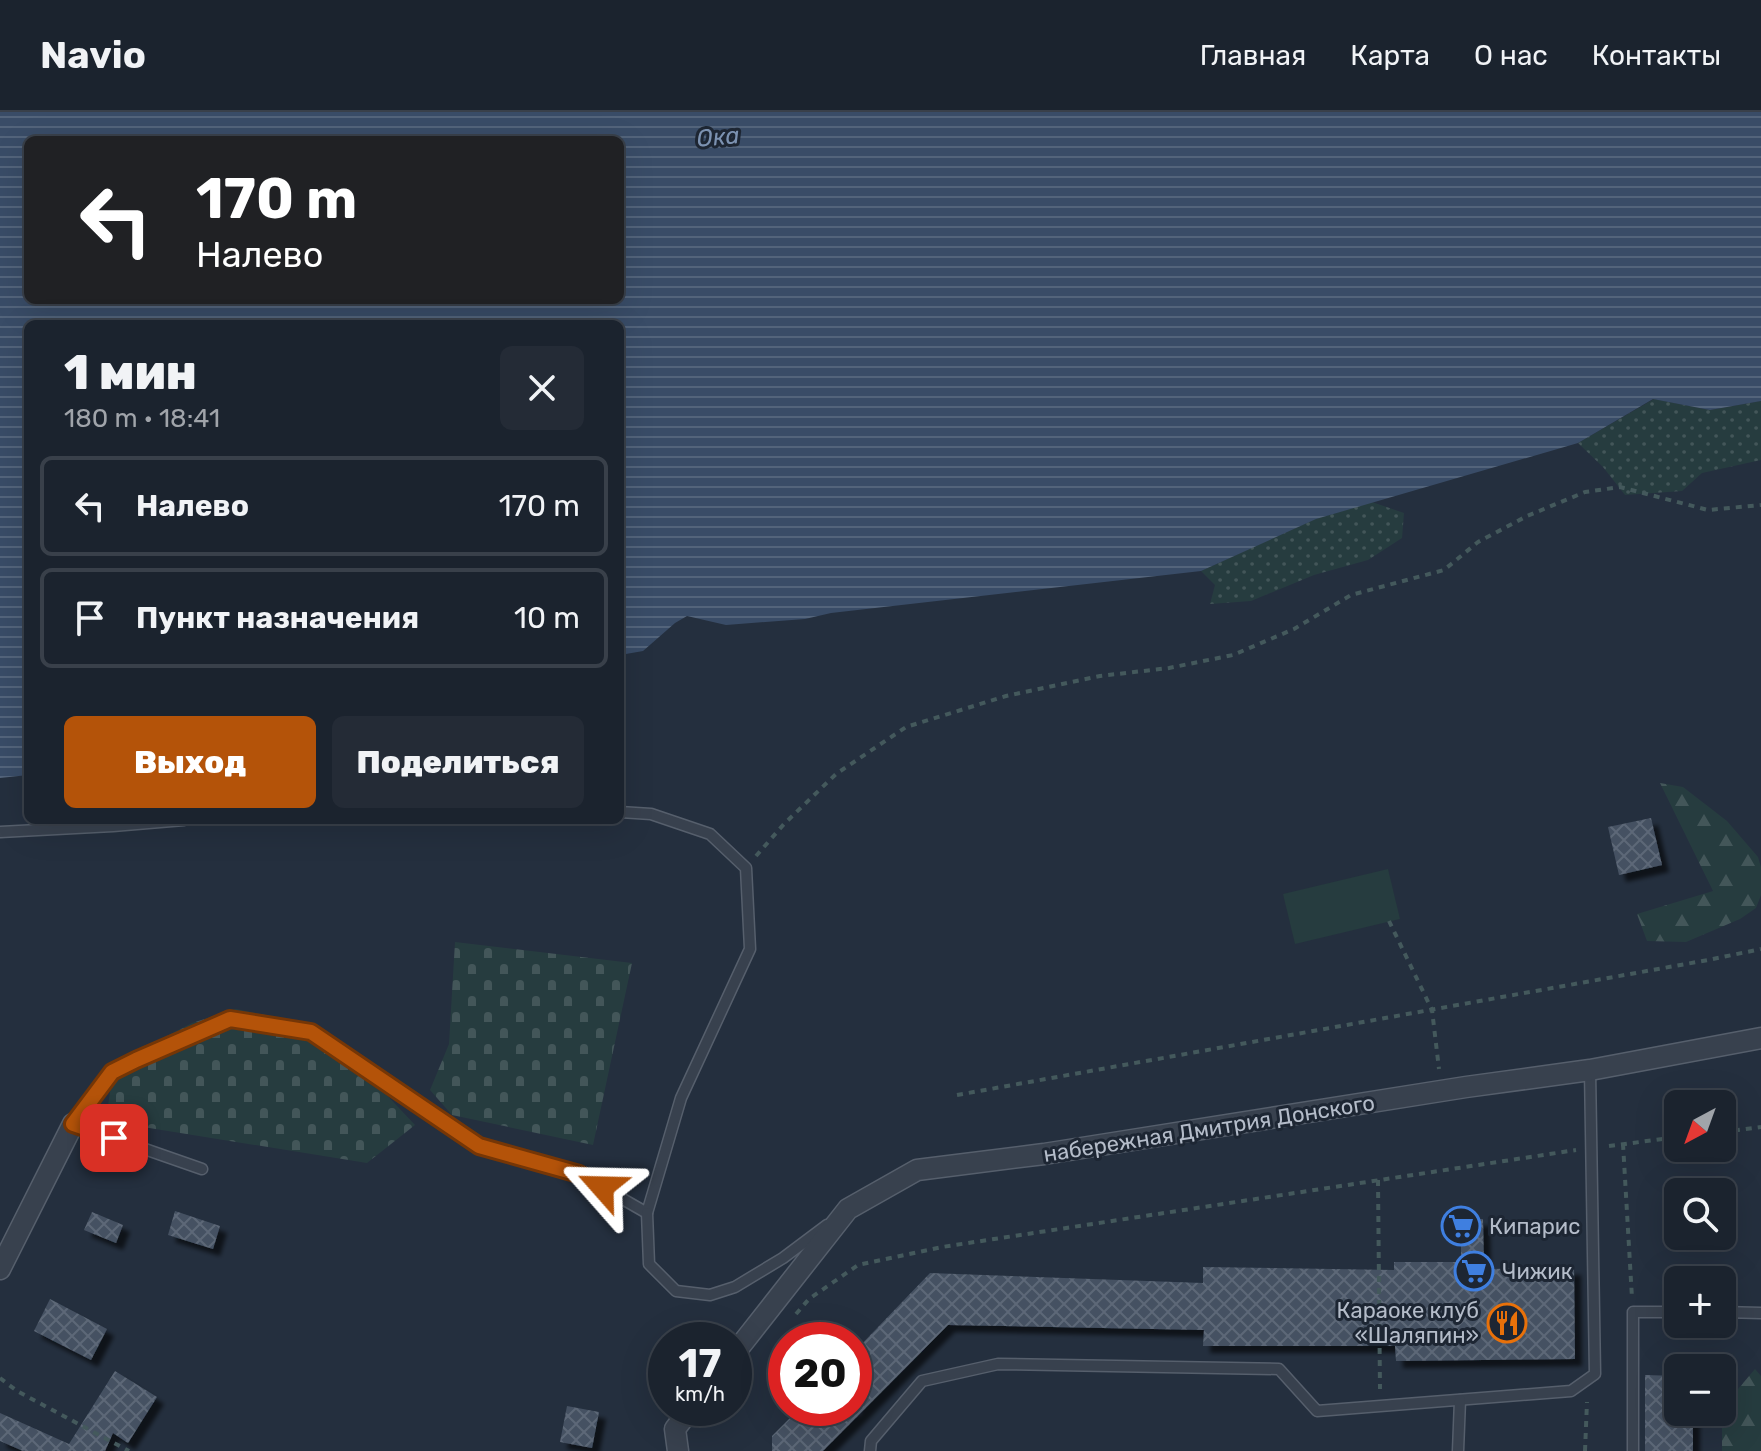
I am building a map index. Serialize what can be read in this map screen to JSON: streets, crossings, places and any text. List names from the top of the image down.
{
  "streets": {
    "street": ["набережная Дмитрия Донского"]
  },
  "water": ["Ока"],
  "places": {
    "supermarket": ["Кипарис", "Чижик"],
    "restaurant": ["Караоке клуб «Шаляпин»"]
  },
  "north": "bottom left",
  "page": {
    "header": "Navio",
    "nav": [
      "Главная",
      "Карта",
      "О нас",
      "Контакты"
    ],
    "turn": ["170 m", "Налево"],
    "heading": ["1 мин", "180 m · 18:41"],
    "list": [
      {
        "name": "Налево",
        "value": "170 m"
      },
      {
        "name": "Пункт назначения",
        "value": "10 m"
      }
    ],
    "buttons": ["Выход", "Поделиться"],
    "map_buttons": ["+", "−"],
    "speed": "17 km/h",
    "limit": "20"
  }
}
